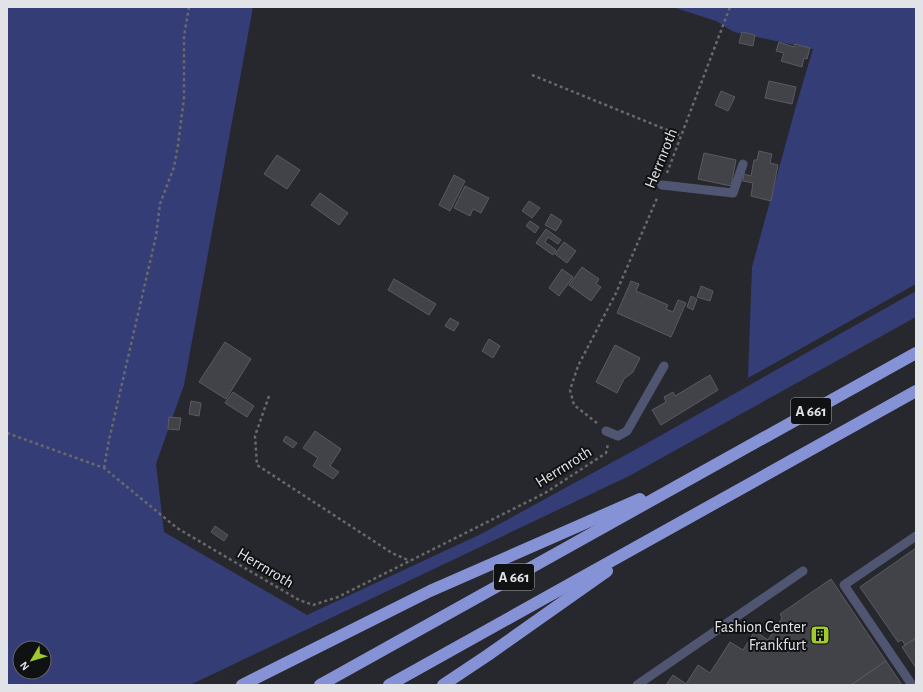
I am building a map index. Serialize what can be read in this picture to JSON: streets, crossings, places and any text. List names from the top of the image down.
{
  "streets": {
    "highway": ["A 661"],
    "path": ["Herrnroth"]
  },
  "places": {
    "building": ["Fashion Center Frankfurt"]
  },
  "north": "bottom left"
}
